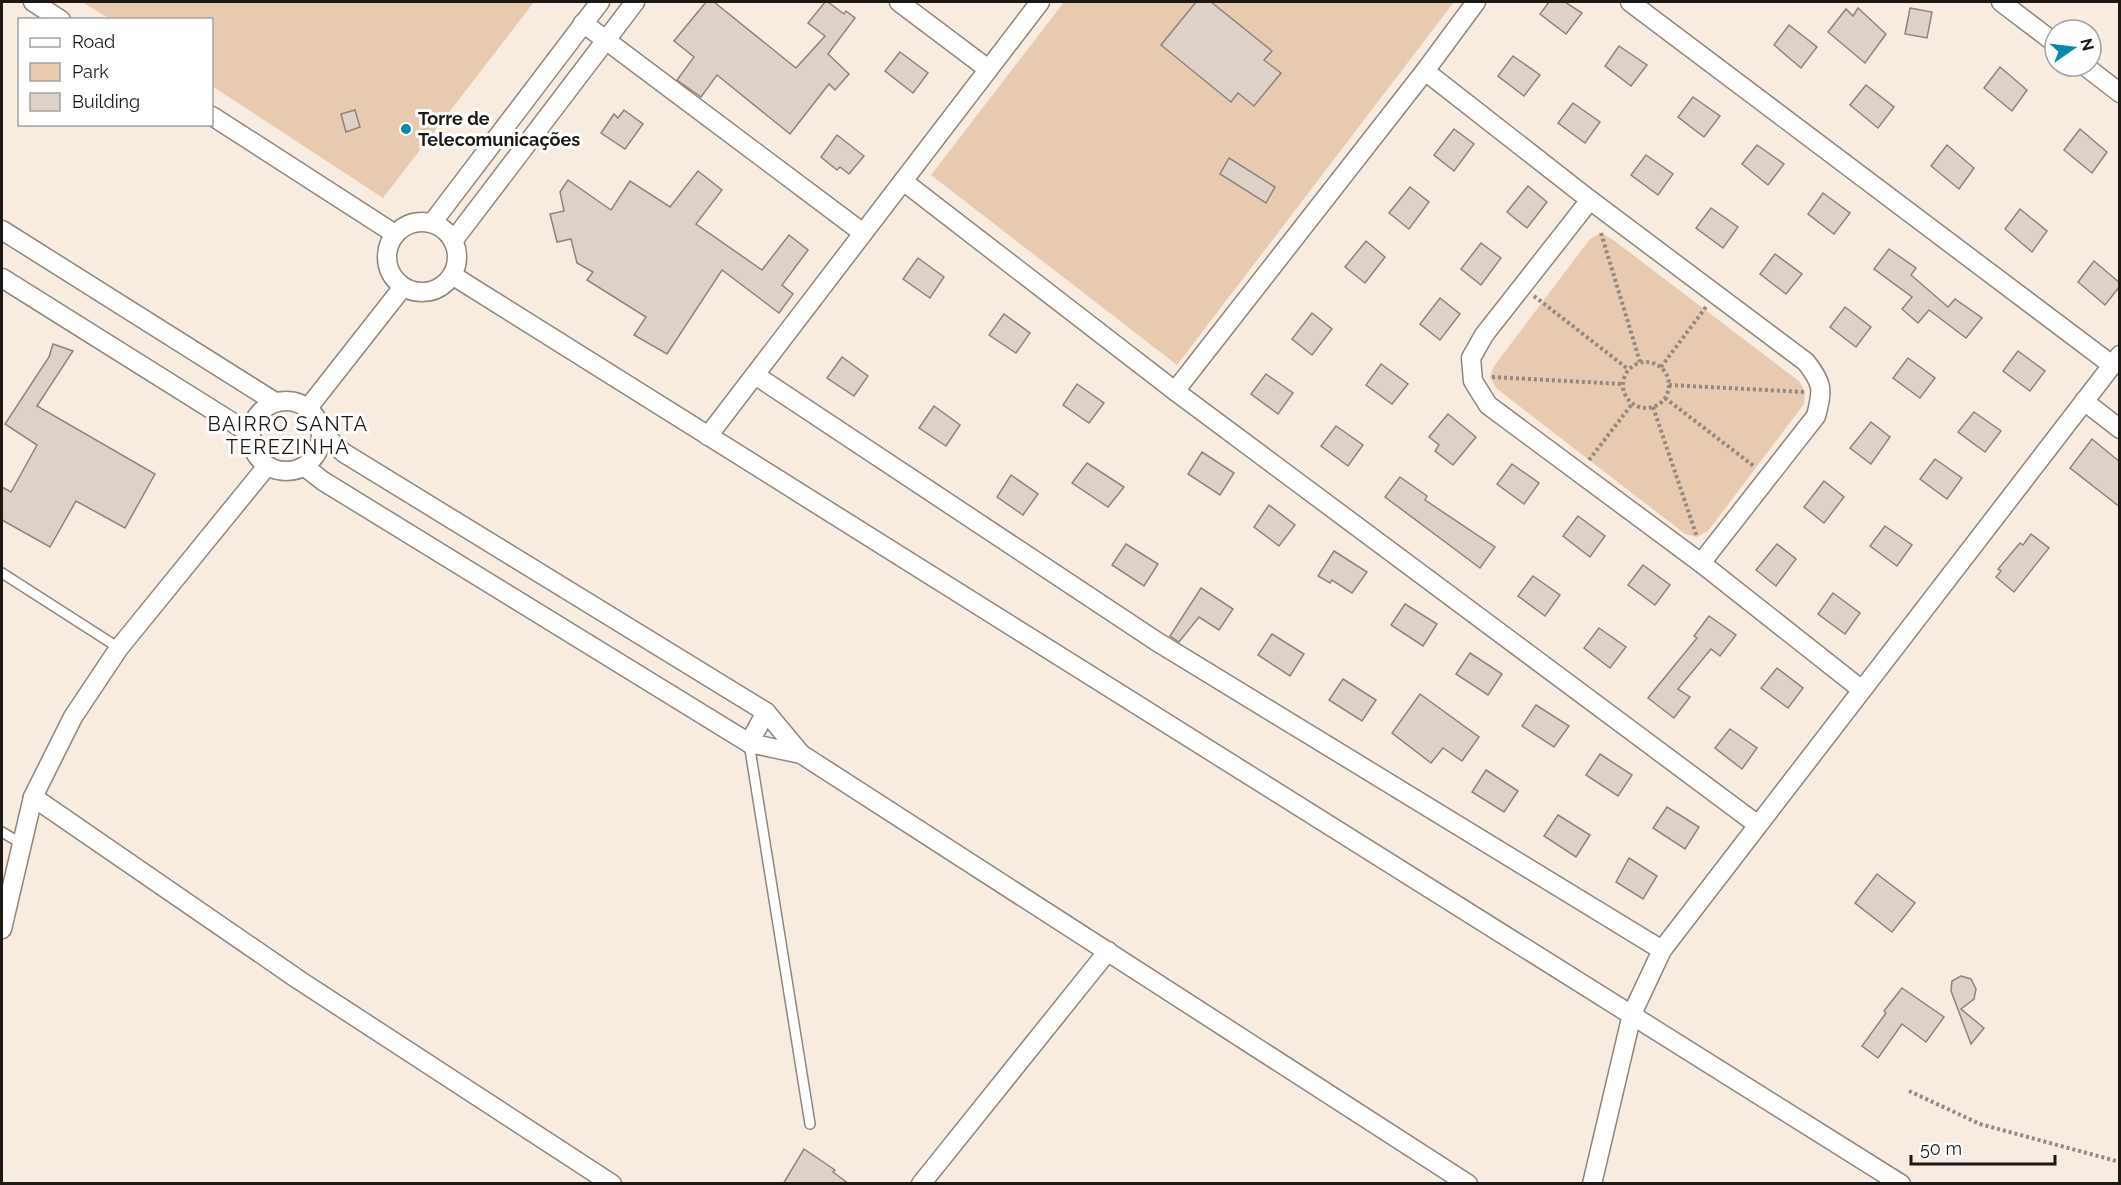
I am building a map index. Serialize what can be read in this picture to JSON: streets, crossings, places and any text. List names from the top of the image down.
{
  "districts": ["BAIRRO SANTA TEREZINHA"],
  "places": ["Torre de Telecomunicações"],
  "legend": ["Road", "Park", "Building"],
  "scale_bar": "50 m",
  "north": "right"
}
